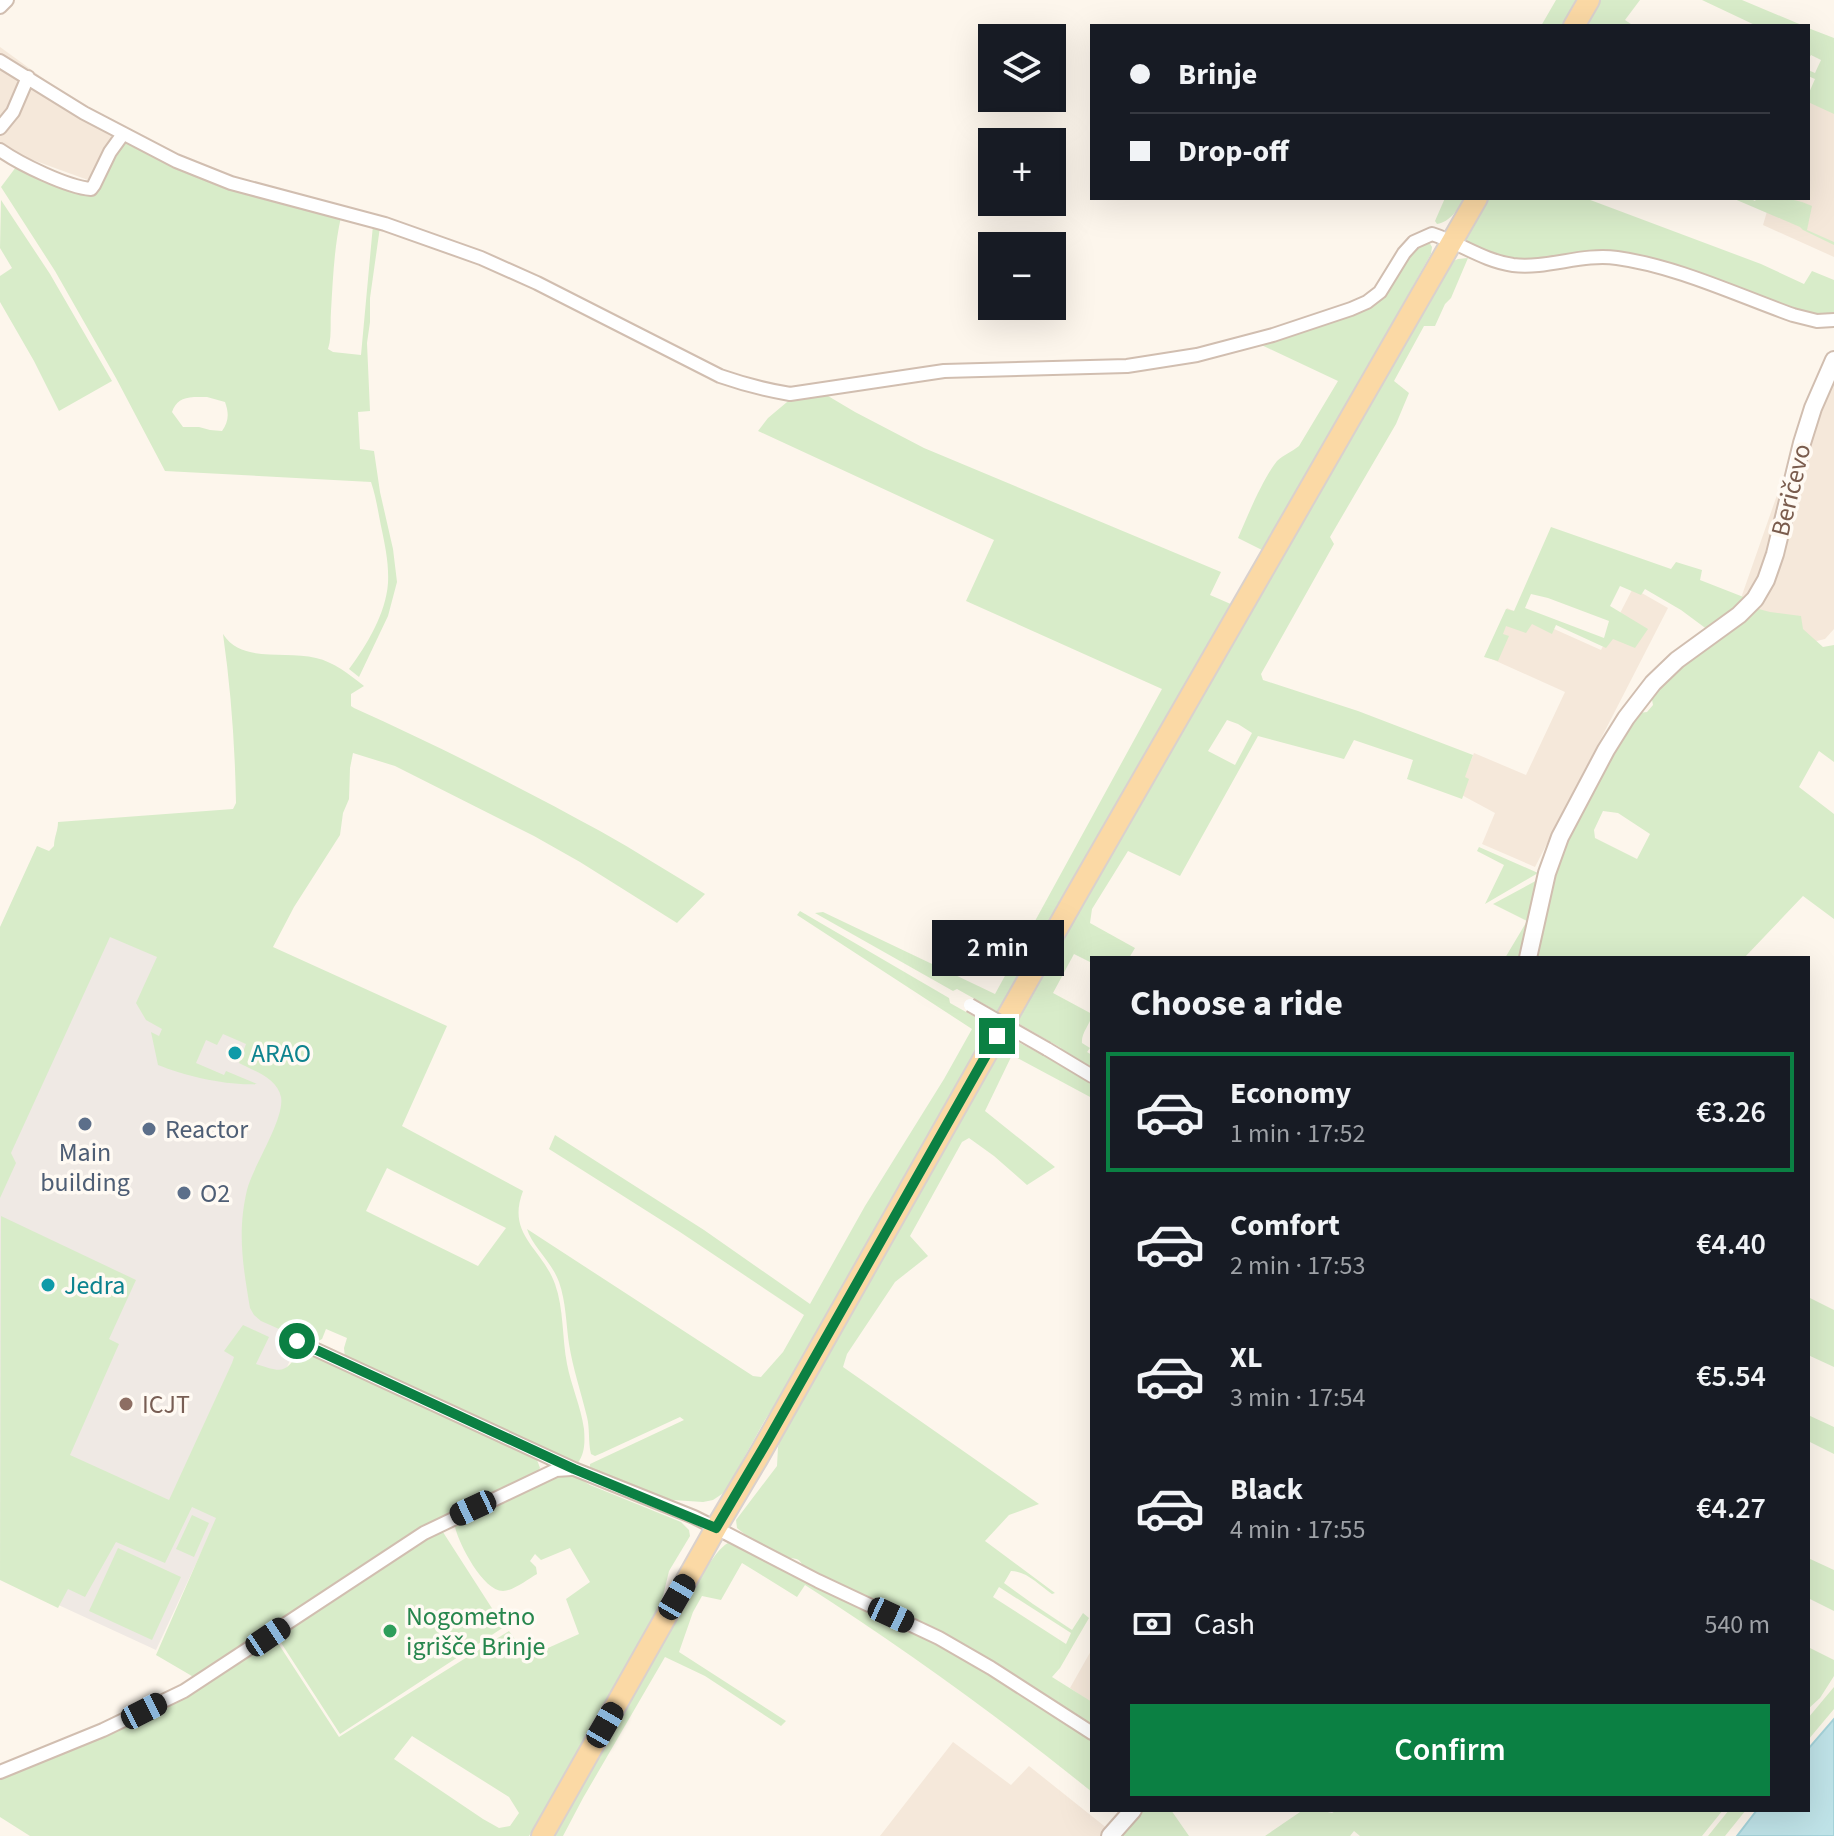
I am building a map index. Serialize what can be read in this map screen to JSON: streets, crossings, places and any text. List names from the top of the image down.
{
  "streets": {
    "street": ["Beričevo"]
  },
  "places": [
    "ARAO",
    "Main building",
    "Reactor",
    "O2",
    "Jedra",
    "ICJT",
    "Nogometno igrišče Brinje"
  ],
  "page": {
    "map_buttons": ["+", "−"],
    "banner": ["Brinje", "Drop-off"],
    "bubble": "2 min",
    "heading": "Choose a ride",
    "list": [
      {
        "name": "Economy",
        "note": "1 min · 17:52",
        "value": "€3.26"
      },
      {
        "name": "Comfort",
        "note": "2 min · 17:53",
        "value": "€4.40"
      },
      {
        "name": "XL",
        "note": "3 min · 17:54",
        "value": "€5.54"
      },
      {
        "name": "Black",
        "note": "4 min · 17:55",
        "value": "€4.27"
      }
    ],
    "pay": ["Cash", "540 m"],
    "buttons": "Confirm"
  }
}
